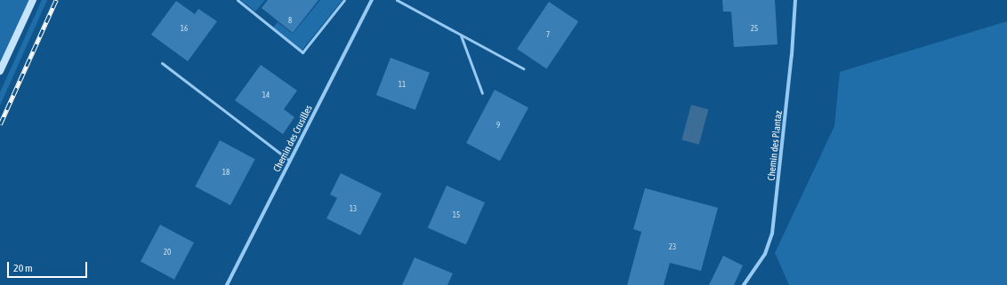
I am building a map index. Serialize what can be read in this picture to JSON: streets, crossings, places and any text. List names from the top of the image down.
{
  "streets": {
    "street": ["Chemin des Crusilles", "Chemin des Plantaz"]
  },
  "house_numbers": [
    "8",
    "16",
    "25",
    "7",
    "11",
    "14",
    "9",
    "18",
    "13",
    "15",
    "23",
    "20"
  ],
  "scale_bar": "20 m"
}
